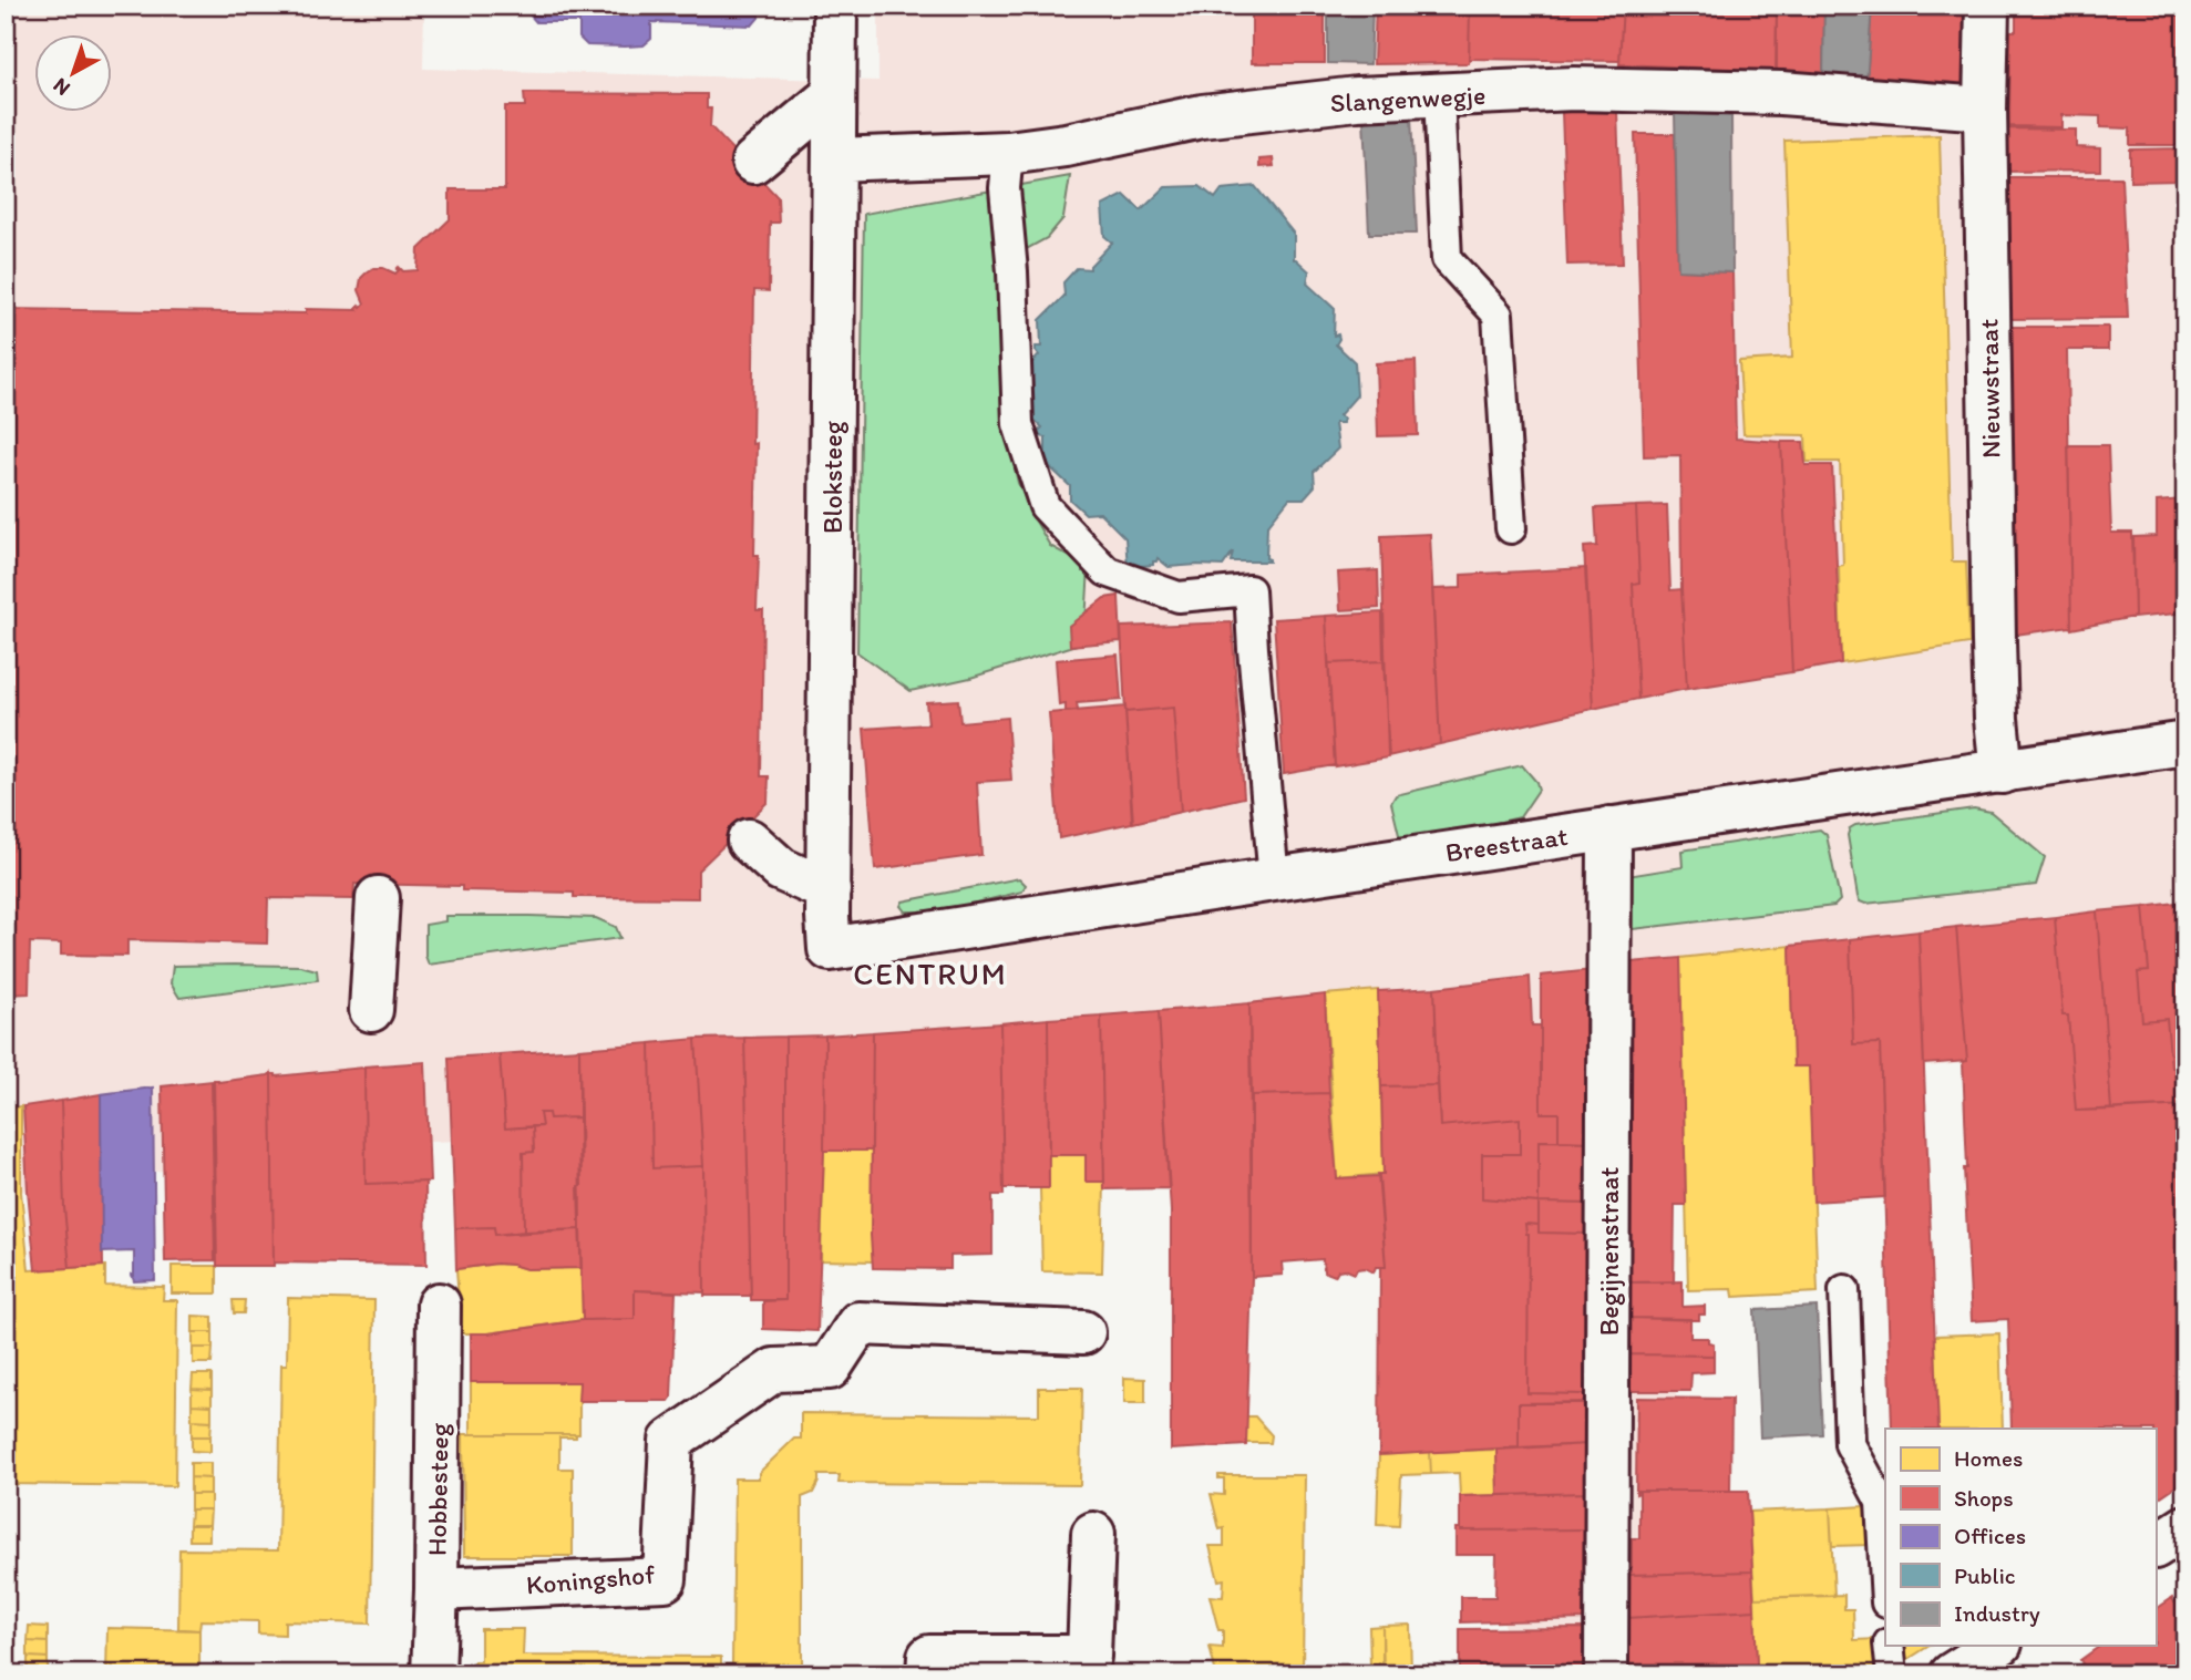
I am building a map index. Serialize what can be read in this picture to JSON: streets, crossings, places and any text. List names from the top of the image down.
{
  "streets": {
    "street": [
      "Slangenwegje",
      "Nieuwstraat",
      "Bloksteeg",
      "Breestraat",
      "Begijnenstraat",
      "Hobbesteeg",
      "Koningshof"
    ]
  },
  "crossings": [
    ["Slangenwegje", "Nieuwstraat"],
    ["Slangenwegje", "Bloksteeg"],
    ["Nieuwstraat", "Breestraat"],
    ["Bloksteeg", "Breestraat"],
    ["Breestraat", "Begijnenstraat"],
    ["Hobbesteeg", "Koningshof"]
  ],
  "districts": ["CENTRUM"],
  "legend": [
    "Homes",
    "Shops",
    "Offices",
    "Public",
    "Industry"
  ],
  "north": "bottom left"
}
